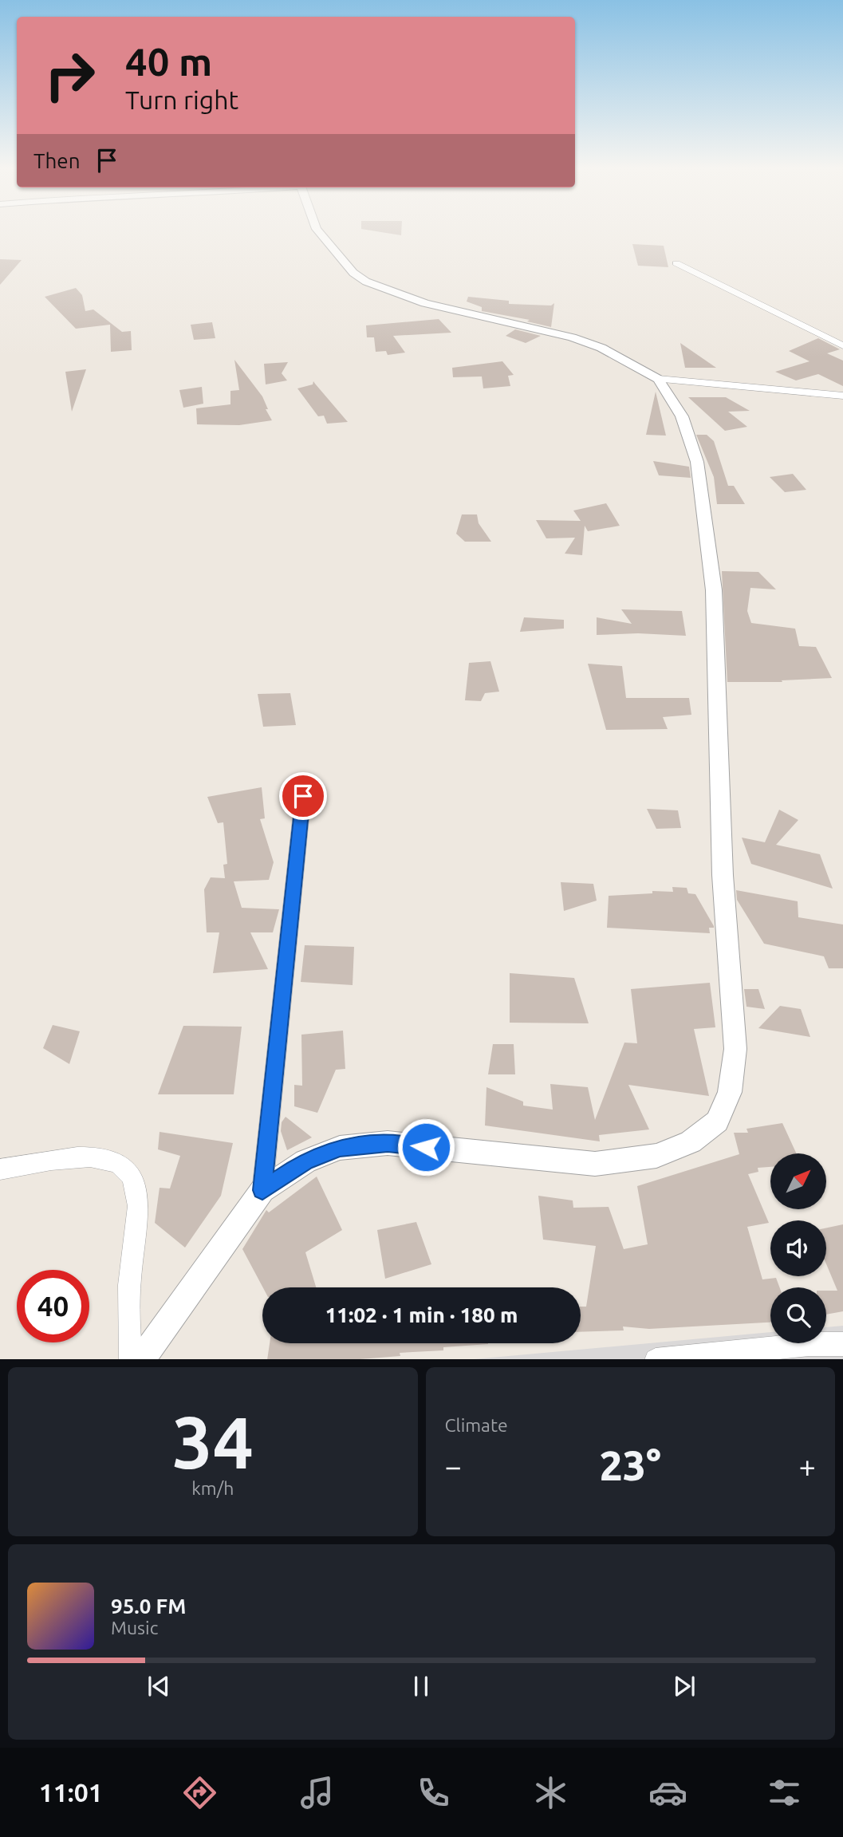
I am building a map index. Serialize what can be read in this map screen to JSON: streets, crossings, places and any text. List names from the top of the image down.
{
  "north": "top right",
  "page": {
    "turn": ["40 m", "Turn right"],
    "then": "Then",
    "limit": "40",
    "trip": "11:02 · 1 min · 180 m",
    "tile": [
      ["34", "km/h"],
      "Climate"
    ],
    "heat": ["−", "23°", "+"],
    "song": ["95.0 FM", "Music"],
    "tabs": "11:01"
  }
}
